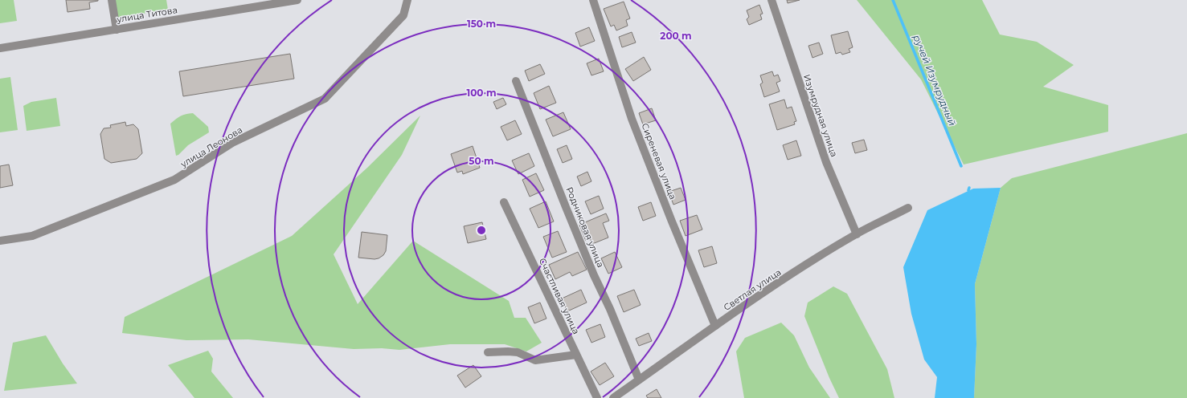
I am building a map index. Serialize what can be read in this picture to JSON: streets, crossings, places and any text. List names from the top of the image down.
{
  "streets": {
    "street": [
      "улица Титова",
      "Изумрудная улица",
      "улица Леонова",
      "Сиреневая улица",
      "Родниковая улица",
      "Светлая улица",
      "Счастливая улица"
    ]
  },
  "crossings": [
    ["Изумрудная улица", "Светлая улица"],
    ["Сиреневая улица", "Светлая улица"],
    ["Родниковая улица", "Светлая улица"]
  ],
  "water": ["ручей Изумрудный"],
  "rings": [
    "150 m",
    "200 m",
    "100 m",
    "50 m"
  ]
}
